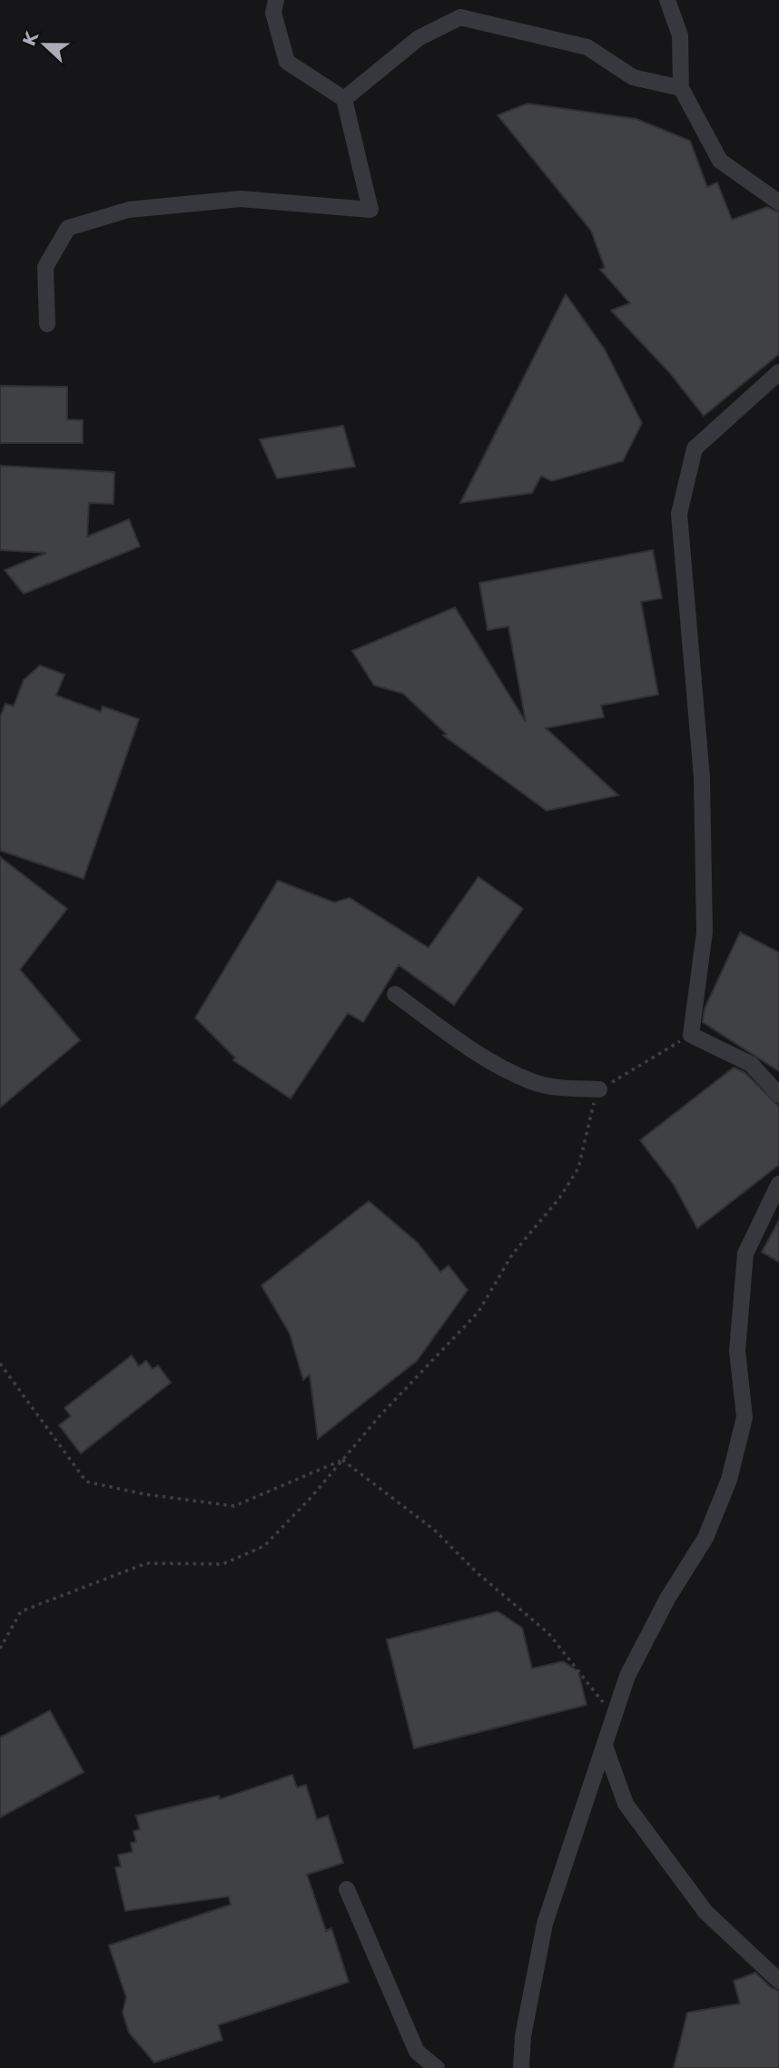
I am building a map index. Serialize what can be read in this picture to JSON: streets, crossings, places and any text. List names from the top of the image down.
{
  "north": "left"
}
